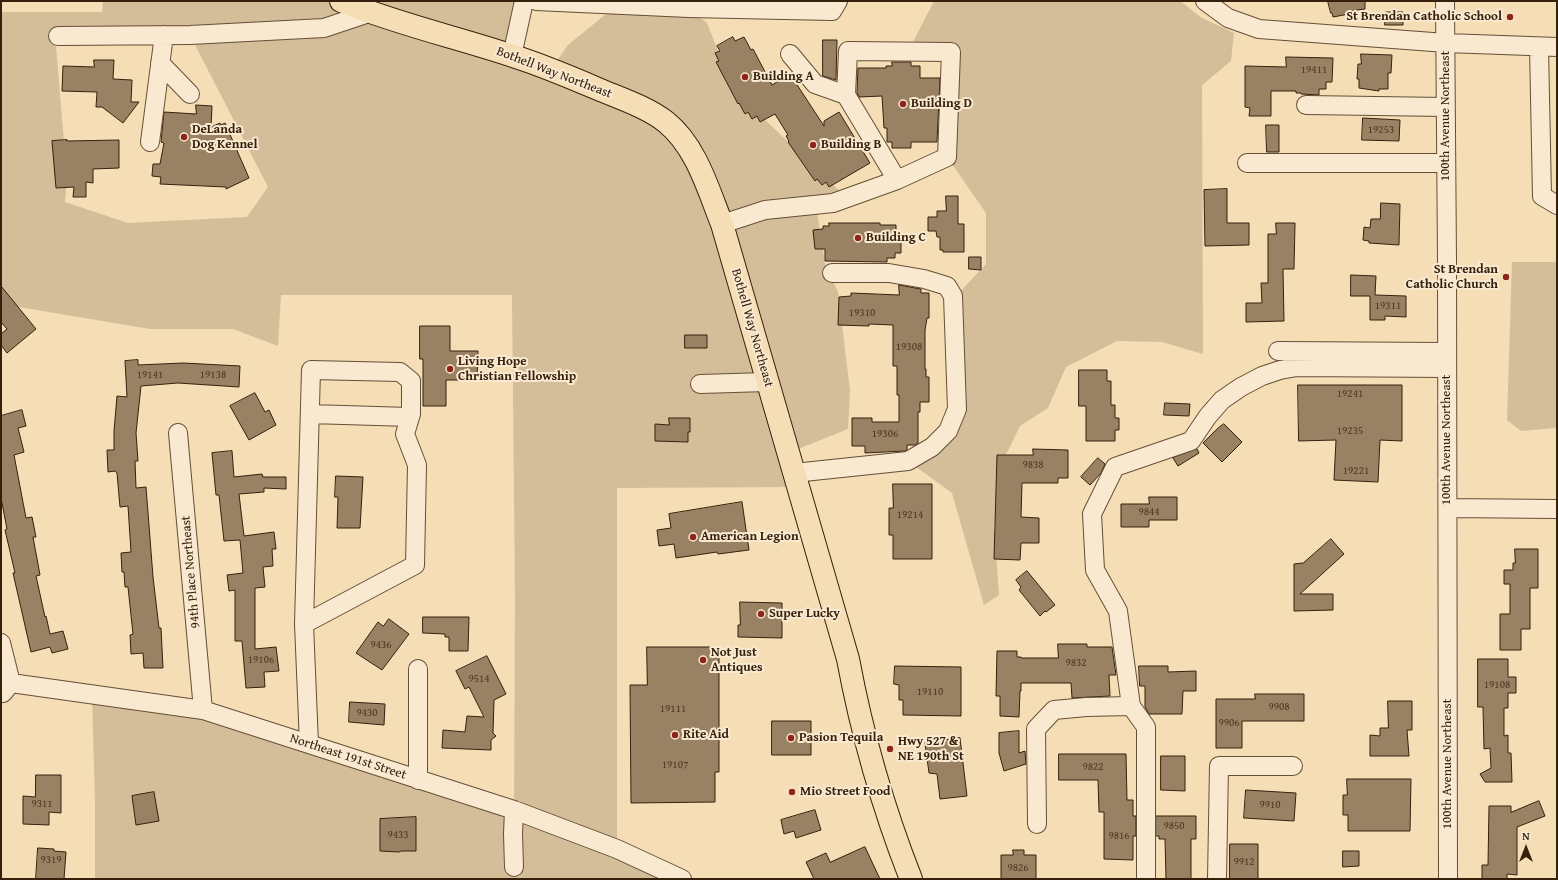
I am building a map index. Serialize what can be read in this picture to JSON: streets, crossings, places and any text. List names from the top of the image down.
{
  "streets": {
    "main road": ["Bothell Way Northeast"],
    "street": ["100th Avenue Northeast", "94th Place Northeast", "Northeast 191st Street"]
  },
  "crossings": [
    ["94th Place Northeast", "Northeast 191st Street"]
  ],
  "places": [
    "St Brendan Catholic School",
    "Building A",
    "Building D",
    "DeLanda Dog Kennel",
    "Building B",
    "Building C",
    "St Brendan Catholic Church",
    "Living Hope Christian Fellowship",
    "American Legion",
    "Super Lucky",
    "Not Just Antiques",
    "Rite Aid",
    "Pasion Tequila",
    "Hwy 527 & NE 190th St",
    "Mio Street Food"
  ],
  "house_numbers": [
    "19411",
    "19253",
    "19311",
    "19310",
    "19308",
    "19141",
    "19138",
    "19241",
    "19235",
    "19306",
    "9838",
    "19221",
    "9844",
    "19214",
    "9436",
    "19106",
    "9832",
    "9514",
    "19108",
    "19110",
    "9908",
    "19111",
    "9430",
    "9906",
    "19107",
    "9822",
    "9311",
    "9910",
    "9850",
    "9433",
    "9816",
    "9319",
    "9912",
    "9826"
  ],
  "north": "top"
}
